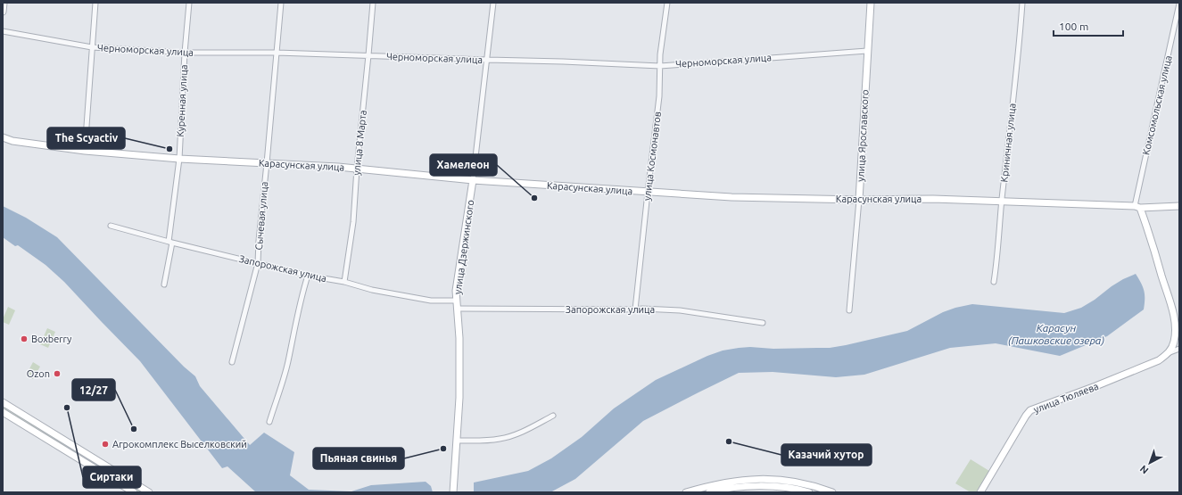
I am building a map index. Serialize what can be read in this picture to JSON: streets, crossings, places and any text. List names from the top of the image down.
{
  "streets": {
    "street": [
      "Черноморская улица",
      "Куренная улица",
      "Комсомольская улица",
      "улица Ярославского",
      "улица 8 Марта",
      "Криничная улица",
      "улица Космонавтов",
      "Карасунская улица",
      "Сычевая улица",
      "улица Дзержинского",
      "Запорожская улица",
      "улица Тюляева"
    ]
  },
  "crossings": [
    ["Черноморская улица", "Куренная улица"],
    ["Черноморская улица", "улица Ярославского"],
    ["Черноморская улица", "улица 8 Марта"],
    ["Черноморская улица", "улица Космонавтов"],
    ["Черноморская улица", "Сычевая улица"],
    ["Черноморская улица", "улица Дзержинского"],
    ["Куренная улица", "Карасунская улица"],
    ["Куренная улица", "Запорожская улица"],
    ["Комсомольская улица", "Карасунская улица"],
    ["улица Ярославского", "Карасунская улица"],
    ["улица 8 Марта", "Карасунская улица"],
    ["улица 8 Марта", "Запорожская улица"],
    ["Криничная улица", "Карасунская улица"],
    ["улица Космонавтов", "Карасунская улица"],
    ["улица Космонавтов", "Запорожская улица"],
    ["Карасунская улица", "Сычевая улица"],
    ["Карасунская улица", "улица Дзержинского"],
    ["Сычевая улица", "Запорожская улица"],
    ["улица Дзержинского", "Запорожская улица"]
  ],
  "water": ["Карасун (Пашковские озера)"],
  "places": [
    "The Scyactiv",
    "Хамелеон",
    "Boxberry",
    "Ozon",
    "Сиртаки",
    "12/27",
    "Казачий хутор",
    "Агрокомплекс Выселковский",
    "Пьяная свинья"
  ],
  "scale_bar": "100 m",
  "north": "bottom left"
}
